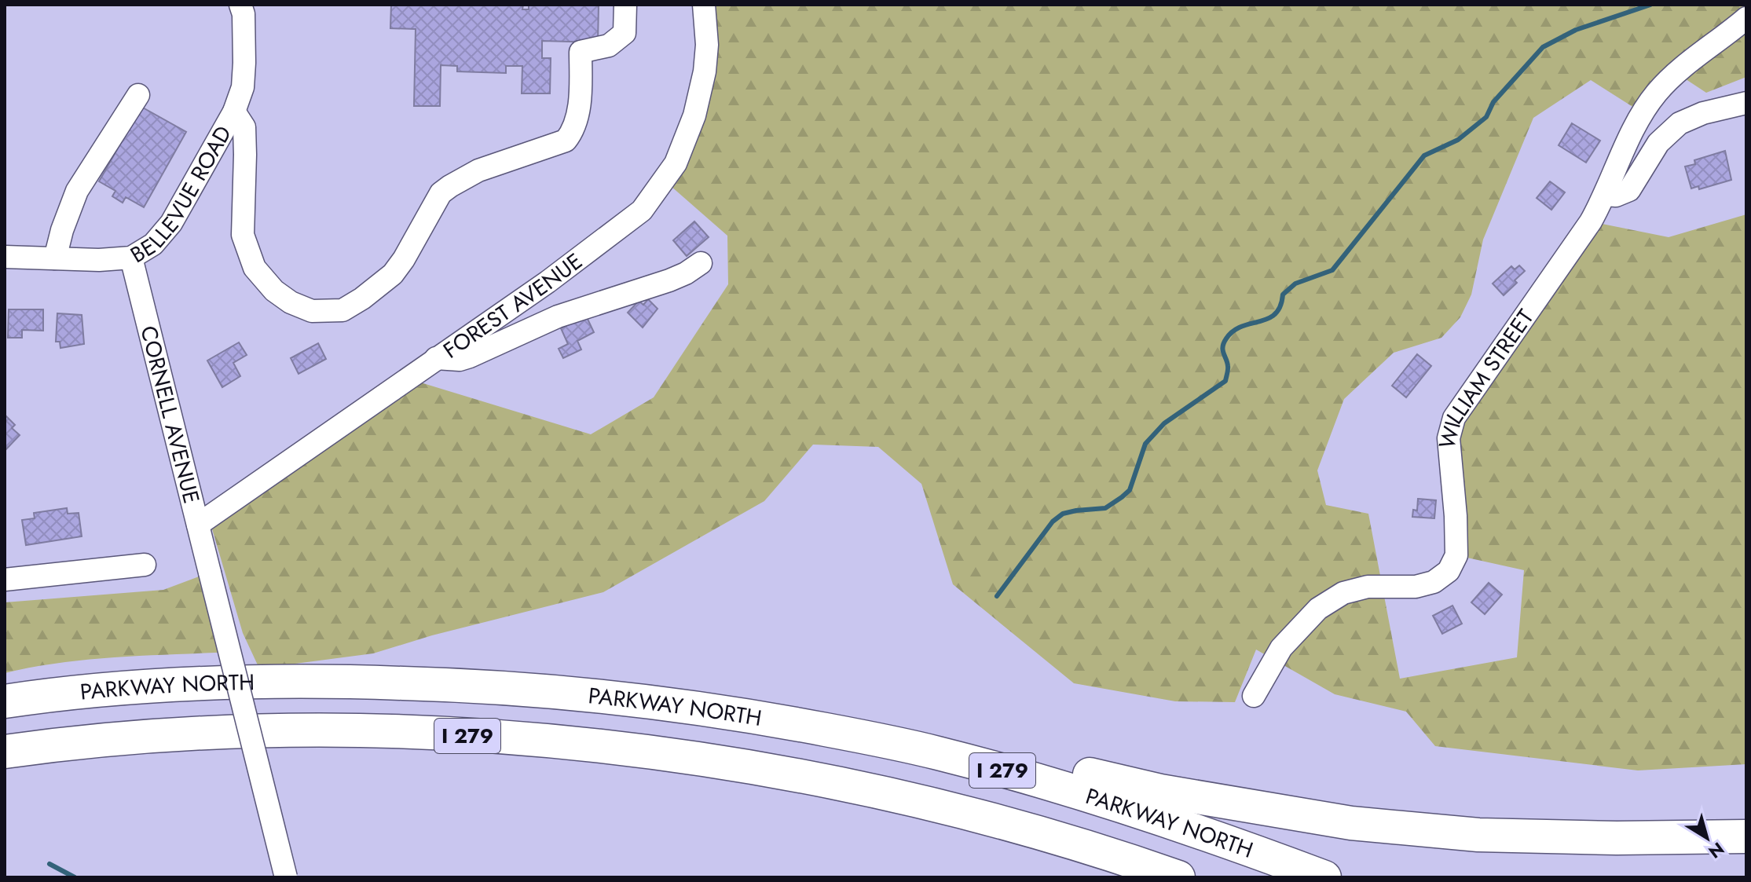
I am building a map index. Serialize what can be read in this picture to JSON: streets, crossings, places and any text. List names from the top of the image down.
{
  "streets": {
    "highway": ["PARKWAY NORTH", "I 279"],
    "street": [
      "BELLEVUE ROAD",
      "FOREST AVENUE",
      "WILLIAM STREET",
      "CORNELL AVENUE"
    ]
  },
  "crossings": [
    ["BELLEVUE ROAD", "CORNELL AVENUE"],
    ["FOREST AVENUE", "CORNELL AVENUE"]
  ],
  "north": "bottom right"
}
